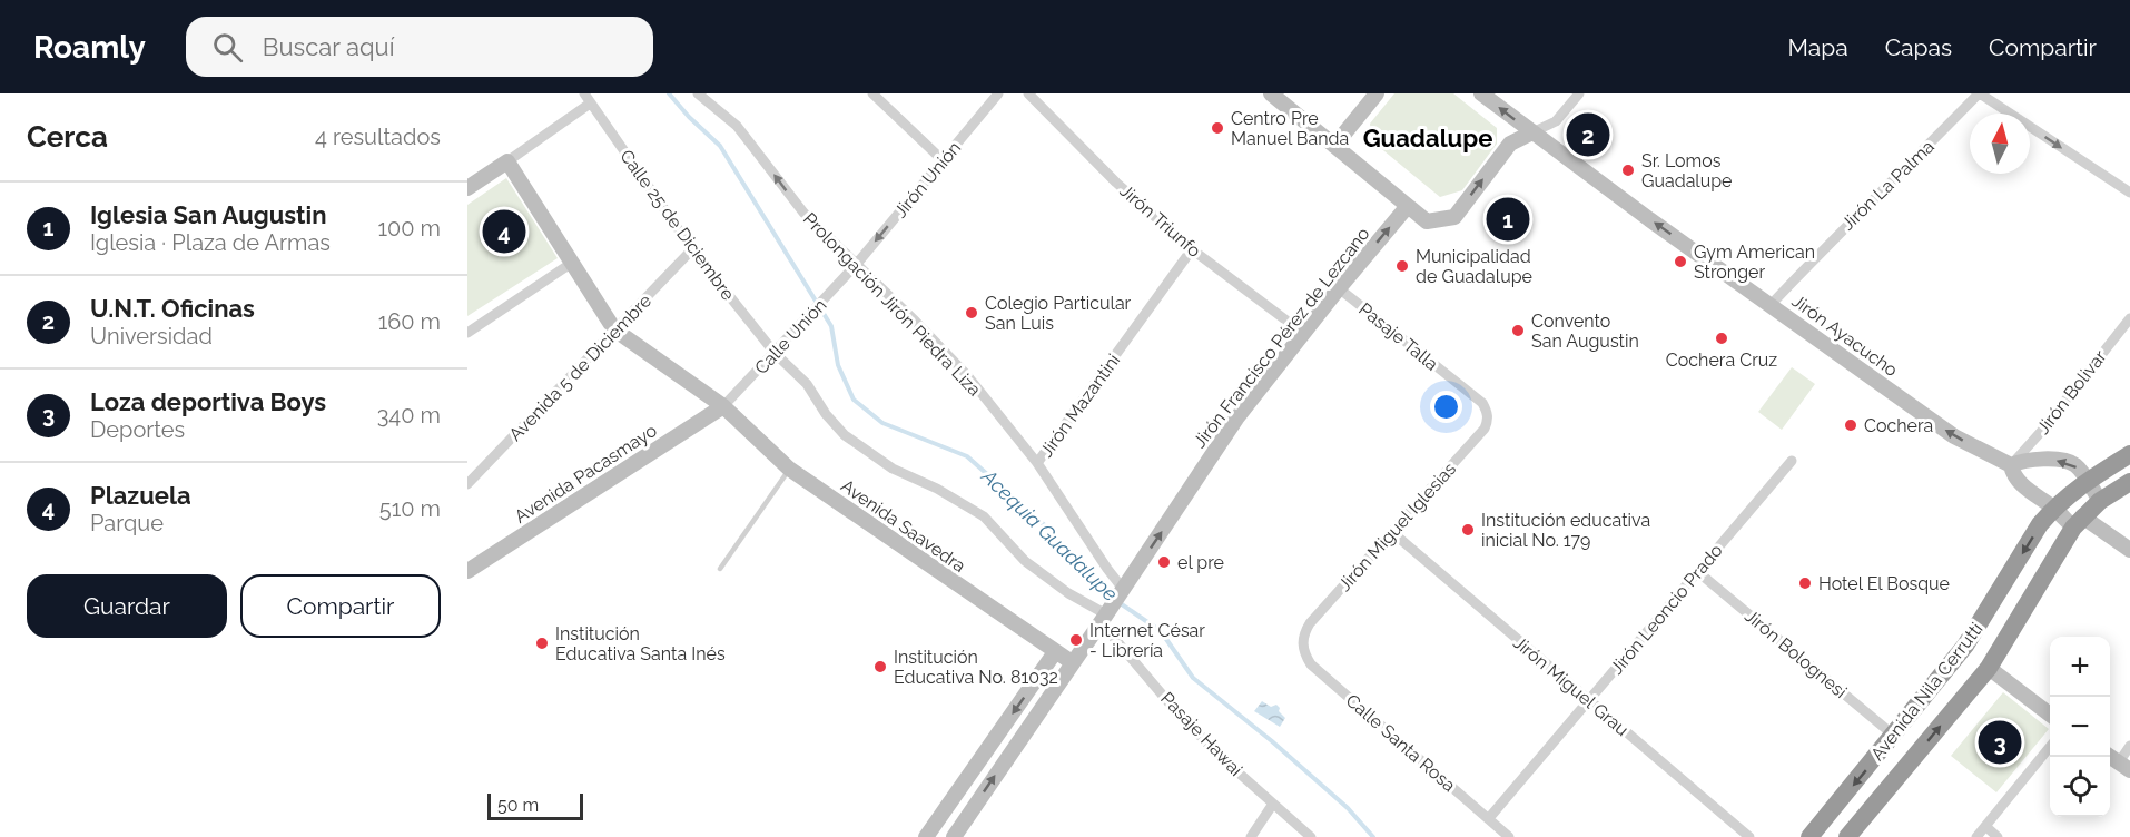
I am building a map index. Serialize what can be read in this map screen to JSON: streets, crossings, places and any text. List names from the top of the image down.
{
  "streets": {
    "highway": ["Avenida Nila Cerrutti"],
    "street": [
      "Jirón Unión",
      "Jirón La Palma",
      "Jirón Triunfo",
      "Calle 25 de Diciembre",
      "Prolongación Jirón Piedra Liza",
      "Jirón Ayacucho",
      "Calle Unión",
      "Pasaje Talla",
      "Jirón Francisco Pérez de Lezcano",
      "Avenida 5 de Diciembre",
      "Jirón Bolivar",
      "Jirón Mazantini",
      "Avenida Pacasmayo",
      "Avenida Saavedra",
      "Jirón Miguel Iglesias",
      "Jirón Leoncio Prado",
      "Jirón Bolognesi",
      "Jirón Miguel Grau",
      "Pasaje Hawai",
      "Calle Santa Rosa"
    ]
  },
  "crossings": [
    ["Jirón Unión", "Prolongación Jirón Piedra Liza"],
    ["Jirón Unión", "Calle Unión"],
    ["Jirón La Palma", "Jirón Ayacucho"],
    ["Jirón Triunfo", "Jirón Francisco Pérez de Lezcano"],
    ["Jirón Triunfo", "Jirón Mazantini"],
    ["Calle 25 de Diciembre", "Prolongación Jirón Piedra Liza"],
    ["Calle 25 de Diciembre", "Calle Unión"],
    ["Calle 25 de Diciembre", "Jirón Francisco Pérez de Lezcano"],
    ["Calle 25 de Diciembre", "Avenida 5 de Diciembre"],
    ["Calle 25 de Diciembre", "Pasaje Hawai"],
    ["Prolongación Jirón Piedra Liza", "Calle Unión"],
    ["Prolongación Jirón Piedra Liza", "Jirón Francisco Pérez de Lezcano"],
    ["Prolongación Jirón Piedra Liza", "Jirón Mazantini"],
    ["Prolongación Jirón Piedra Liza", "Pasaje Hawai"],
    ["Jirón Ayacucho", "Jirón Bolivar"],
    ["Jirón Ayacucho", "Avenida Nila Cerrutti"],
    ["Calle Unión", "Avenida Pacasmayo"],
    ["Calle Unión", "Avenida Saavedra"],
    ["Pasaje Talla", "Jirón Francisco Pérez de Lezcano"],
    ["Pasaje Talla", "Jirón Miguel Iglesias"],
    ["Jirón Francisco Pérez de Lezcano", "Avenida Saavedra"],
    ["Jirón Francisco Pérez de Lezcano", "Pasaje Hawai"],
    ["Avenida 5 de Diciembre", "Avenida Saavedra"],
    ["Avenida Pacasmayo", "Avenida Saavedra"],
    ["Jirón Miguel Iglesias", "Jirón Miguel Grau"],
    ["Jirón Miguel Iglesias", "Calle Santa Rosa"],
    ["Jirón Leoncio Prado", "Jirón Bolognesi"],
    ["Jirón Leoncio Prado", "Jirón Miguel Grau"],
    ["Jirón Leoncio Prado", "Calle Santa Rosa"],
    ["Jirón Bolognesi", "Avenida Nila Cerrutti"]
  ],
  "one_way": ["Jirón Unión", "Jirón Ayacucho"],
  "districts": ["Guadalupe"],
  "water": ["Acequia Guadalupe"],
  "places": [
    "Centro Pre Manuel Banda",
    "Sr. Lomos Guadalupe",
    "Gym American Stronger",
    "Municipalidad de Guadalupe",
    "Colegio Particular San Luis",
    "Convento San Augustin",
    "Cochera Cruz",
    "Cochera",
    "Institución educativa inicial No. 179",
    "el pre",
    "Hotel El Bosque",
    "Internet César - Librería",
    "Institución Educativa Santa Inés",
    "Institución Educativa No. 81032"
  ],
  "scale_bar": "50 m",
  "north": "top",
  "page": {
    "header": "Roamly",
    "search": "Buscar aquí",
    "nav": ["Mapa", "Capas", "Compartir"],
    "heading": ["Cerca", "4 resultados"],
    "pins": [
      "2",
      "1",
      "4",
      "3"
    ],
    "list": [
      {
        "mark": "1",
        "name": "Iglesia San Augustin",
        "note": "Iglesia · Plaza de Armas",
        "value": "100 m"
      },
      {
        "mark": "2",
        "name": "U.N.T. Oficinas",
        "note": "Universidad",
        "value": "160 m"
      },
      {
        "mark": "3",
        "name": "Loza deportiva Boys",
        "note": "Deportes",
        "value": "340 m"
      },
      {
        "mark": "4",
        "name": "Plazuela",
        "note": "Parque",
        "value": "510 m"
      }
    ],
    "buttons": ["Guardar", "Compartir"],
    "map_buttons": ["+", "−"],
    "scale": "50 m"
  }
}
